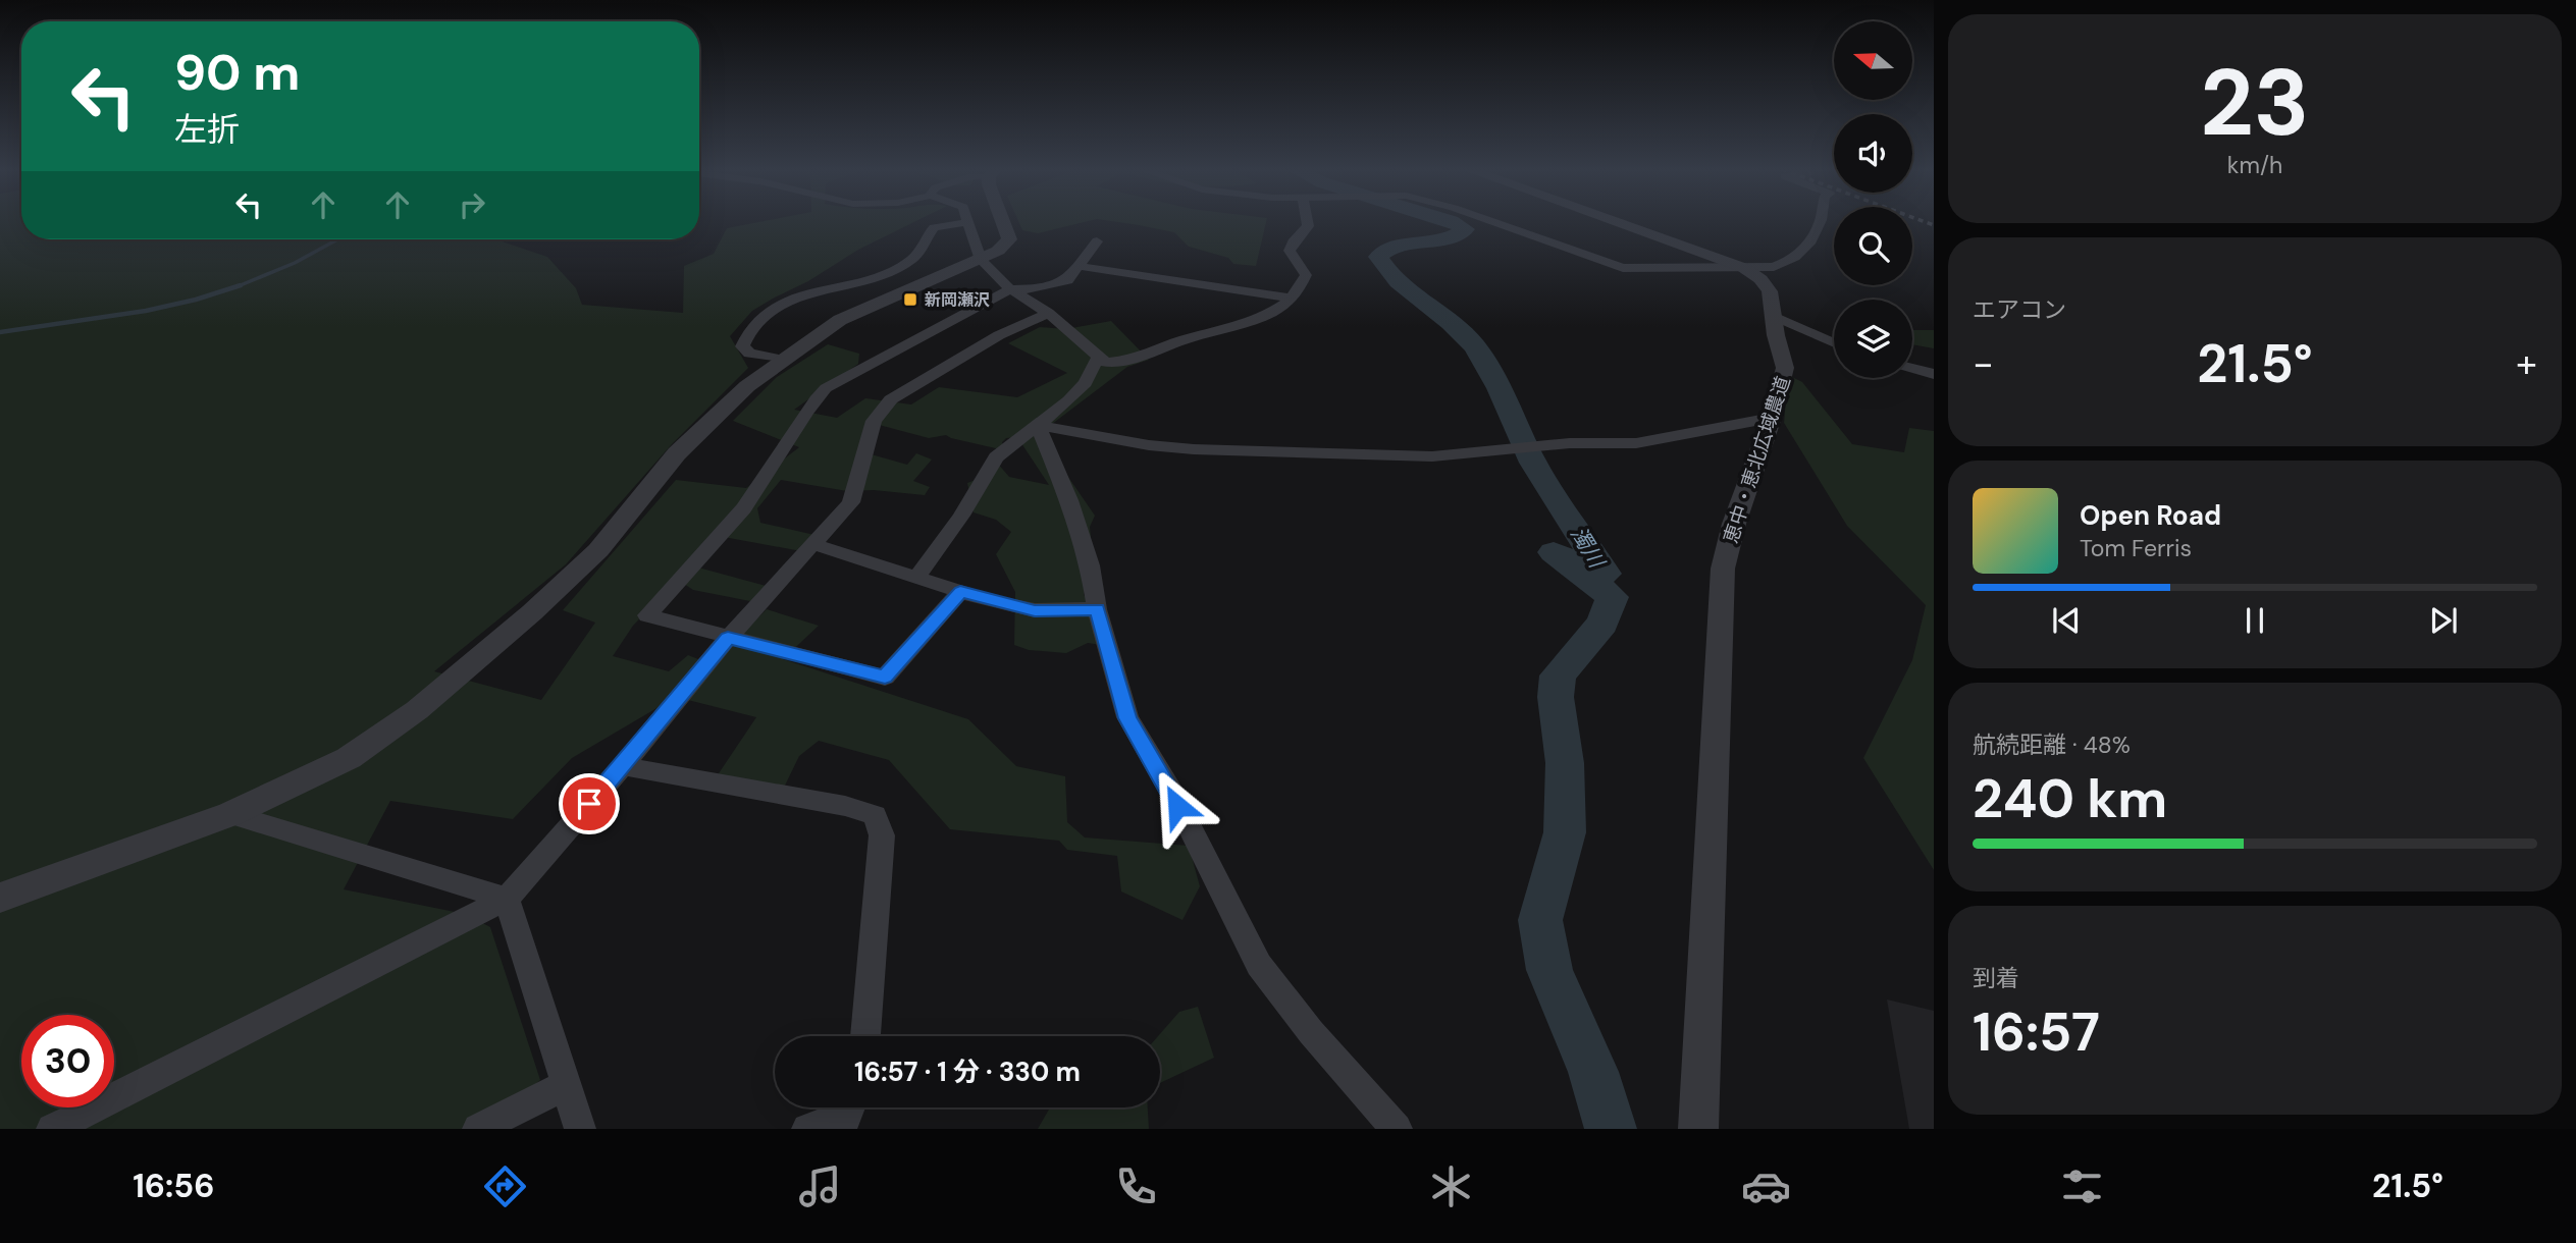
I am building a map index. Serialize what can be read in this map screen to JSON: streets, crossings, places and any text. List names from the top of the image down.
{
  "streets": {
    "street": ["恵中・恵北広域農道"]
  },
  "water": ["濁川"],
  "places": {
    "transit": ["新岡瀬沢"]
  },
  "north": "left",
  "page": {
    "tile": [
      ["23", "km/h"],
      "エアコン",
      ["航続距離 · 48%", "240 km"],
      ["到着", "16:57"]
    ],
    "turn": ["90 m", "左折"],
    "heat": ["−", "21.5°", "+"],
    "song": ["Open Road", "Tom Ferris"],
    "limit": "30",
    "trip": "16:57 · 1 分 · 330 m",
    "tabs": ["16:56", "21.5°"]
  }
}
